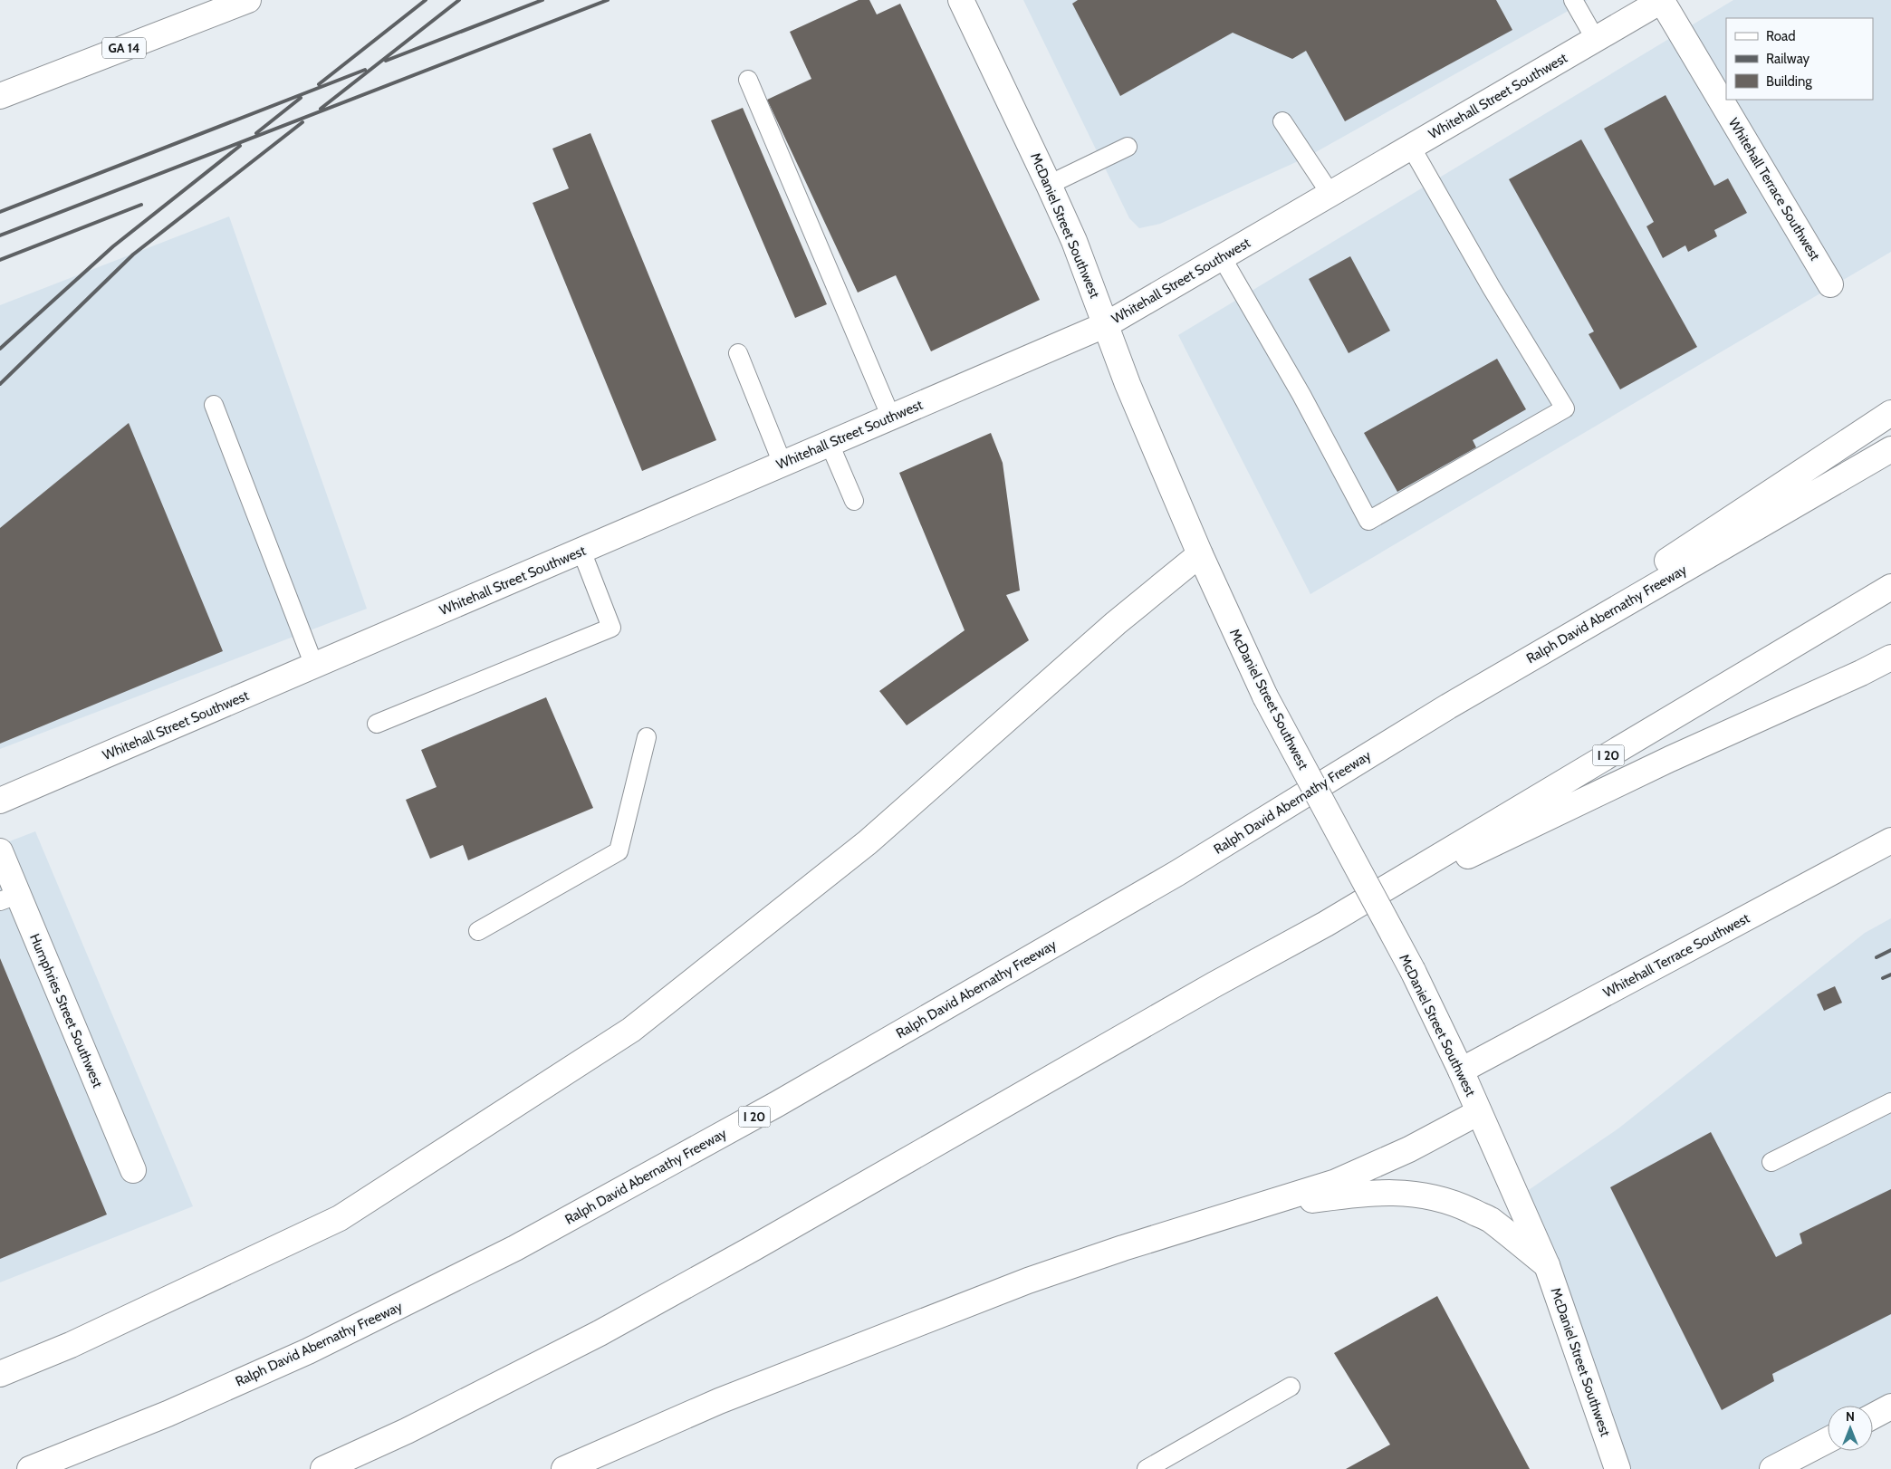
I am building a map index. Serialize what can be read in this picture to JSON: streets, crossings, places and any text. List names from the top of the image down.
{
  "streets": {
    "main road": [
      "GA 14",
      "Whitehall Street Southwest",
      "Whitehall Terrace Southwest",
      "McDaniel Street Southwest",
      "Ralph David Abernathy Freeway",
      "I 20",
      "Humphries Street Southwest"
    ]
  },
  "crossings": [
    ["Whitehall Street Southwest", "Whitehall Terrace Southwest"],
    ["Whitehall Street Southwest", "McDaniel Street Southwest"],
    ["Whitehall Terrace Southwest", "McDaniel Street Southwest"]
  ],
  "legend": ["Road", "Railway", "Building"],
  "north": "top"
}
